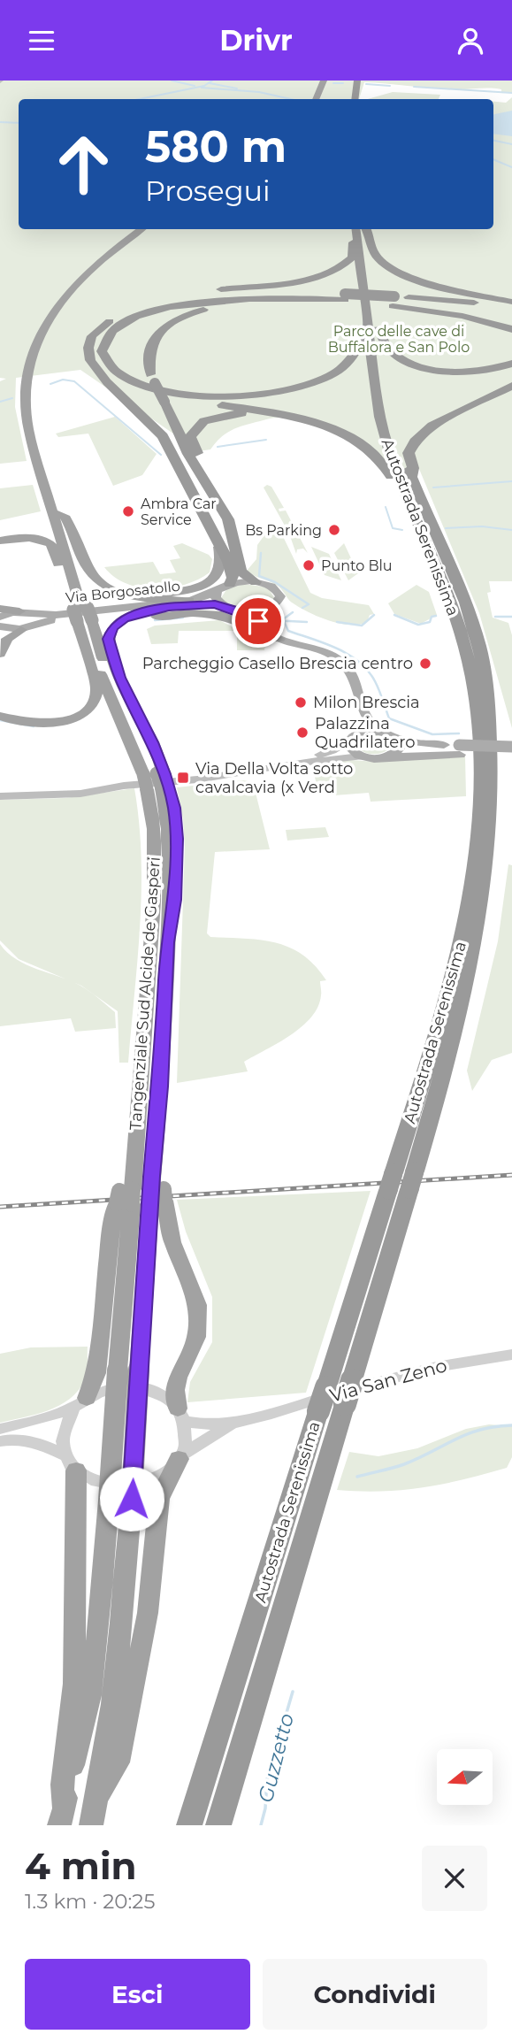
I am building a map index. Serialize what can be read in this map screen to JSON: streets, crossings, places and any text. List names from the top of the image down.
{
  "streets": {
    "highway": ["Autostrada Serenissima", "Tangenziale Sud Alcide de Gasperi"],
    "main road": ["Via Borgosatollo"],
    "street": ["Via San Zeno"]
  },
  "water": ["Guzzetto"],
  "parks": ["Parco delle cave di Buffalora e San Polo"],
  "places": {
    "other": [
      "Ambra Car Service",
      "Bs Parking",
      "Punto Blu",
      "Parcheggio Casello Brescia centro",
      "Milon Brescia",
      "Palazzina Quadrilatero"
    ],
    "transit": ["Via Della Volta sotto cavalcavia (x Verd"]
  },
  "north": "left",
  "page": {
    "header": "Drivr",
    "turn": ["580 m", "Prosegui"],
    "heading": ["4 min", "1.3 km · 20:25"],
    "buttons": ["Esci", "Condividi"]
  }
}
